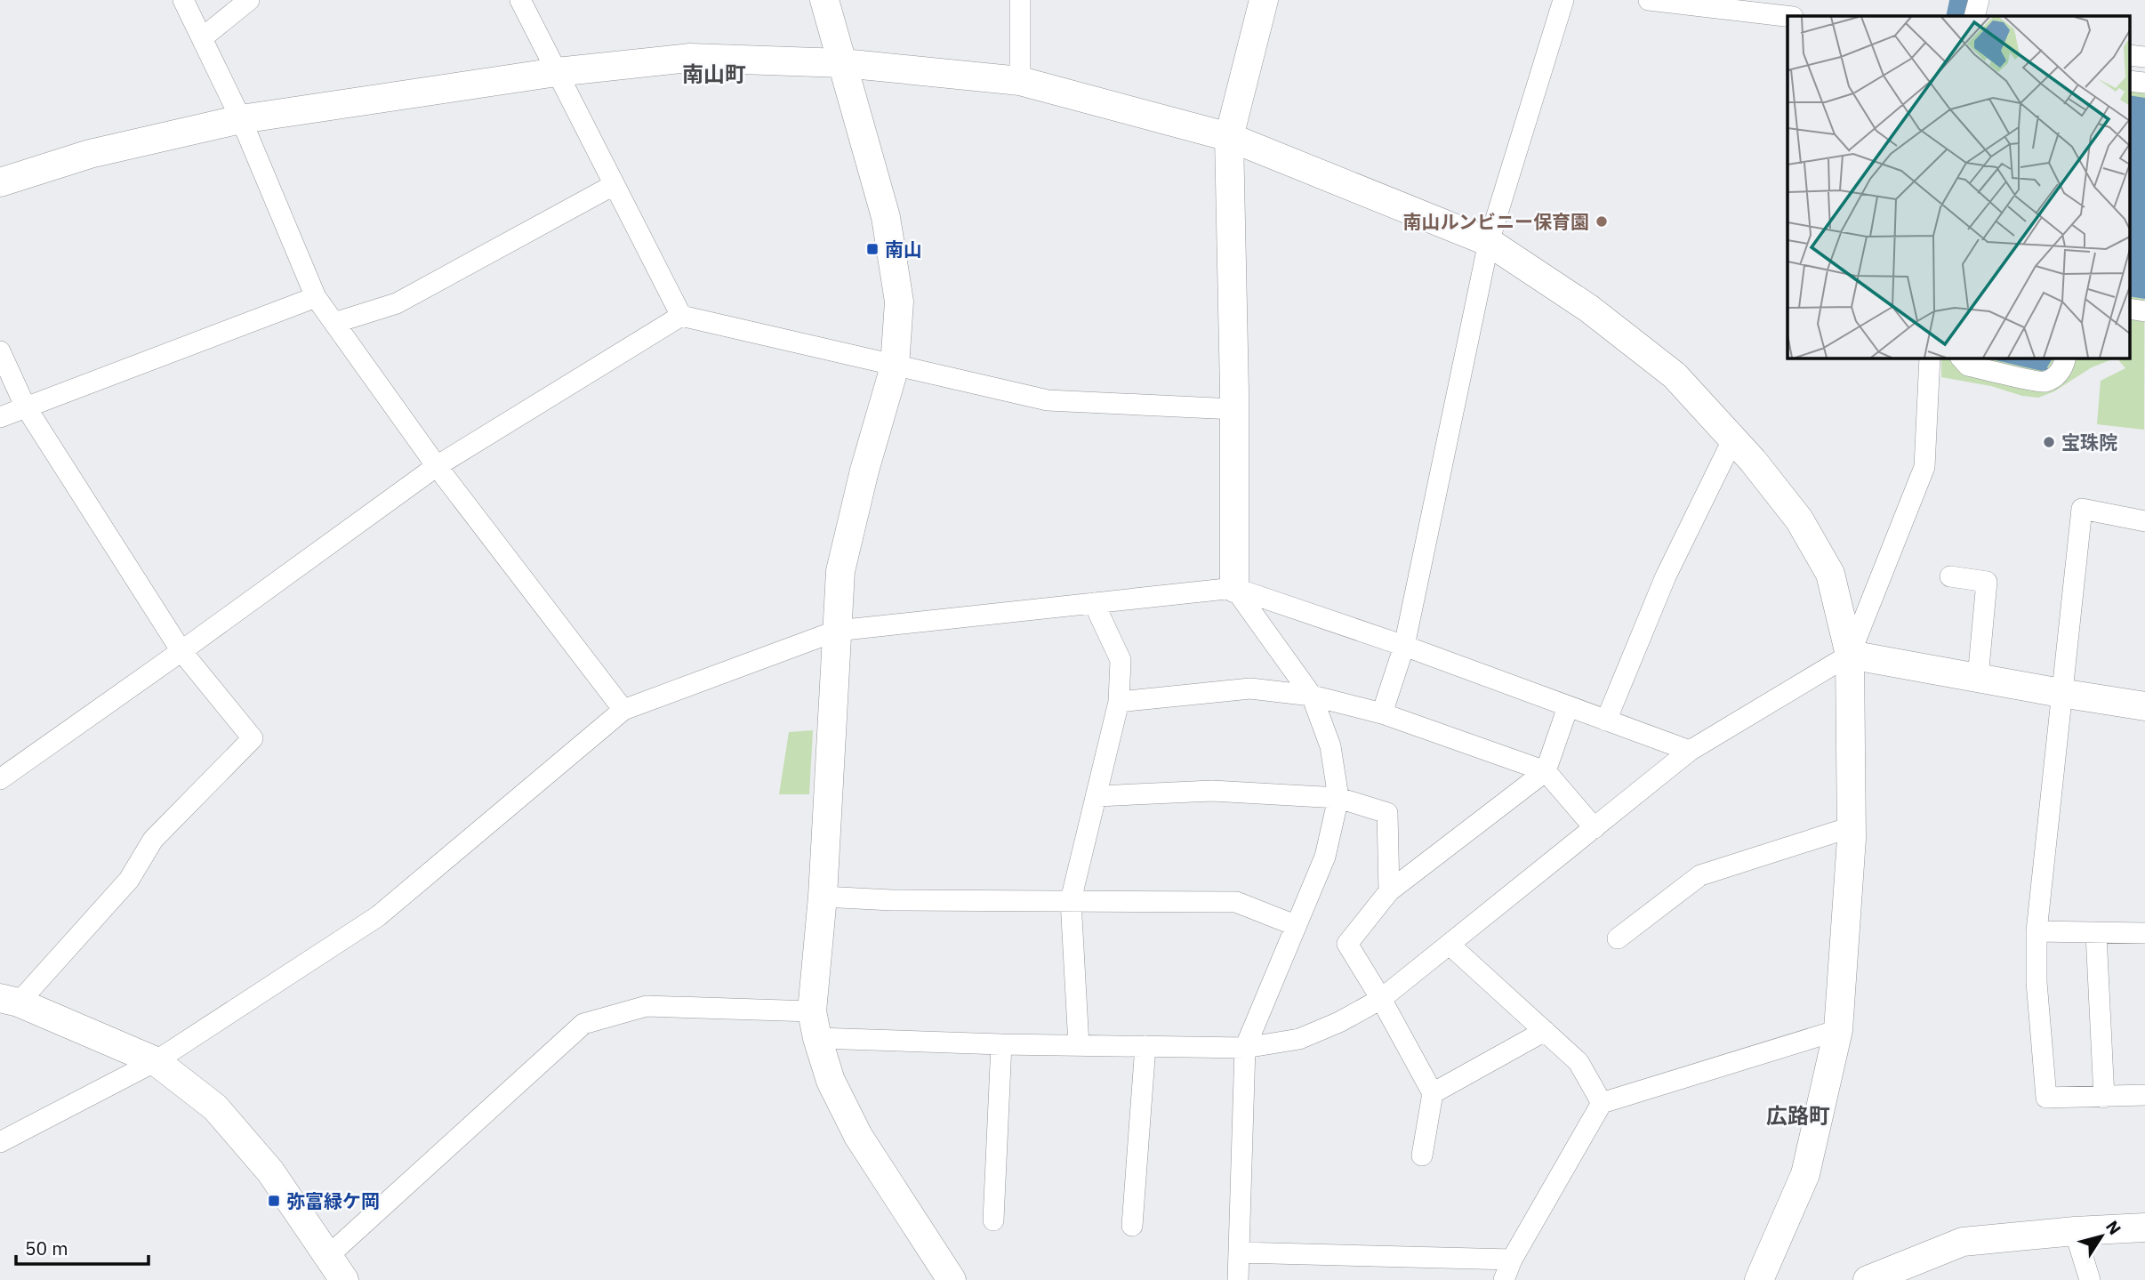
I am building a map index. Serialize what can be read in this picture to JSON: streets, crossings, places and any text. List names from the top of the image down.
{
  "districts": ["南山町", "広路町"],
  "places": {
    "other": ["南山ルンビニー保育園", "宝珠院"],
    "transit": ["南山", "弥富緑ケ岡"]
  },
  "scale_bar": "50 m",
  "north": "top right"
}
